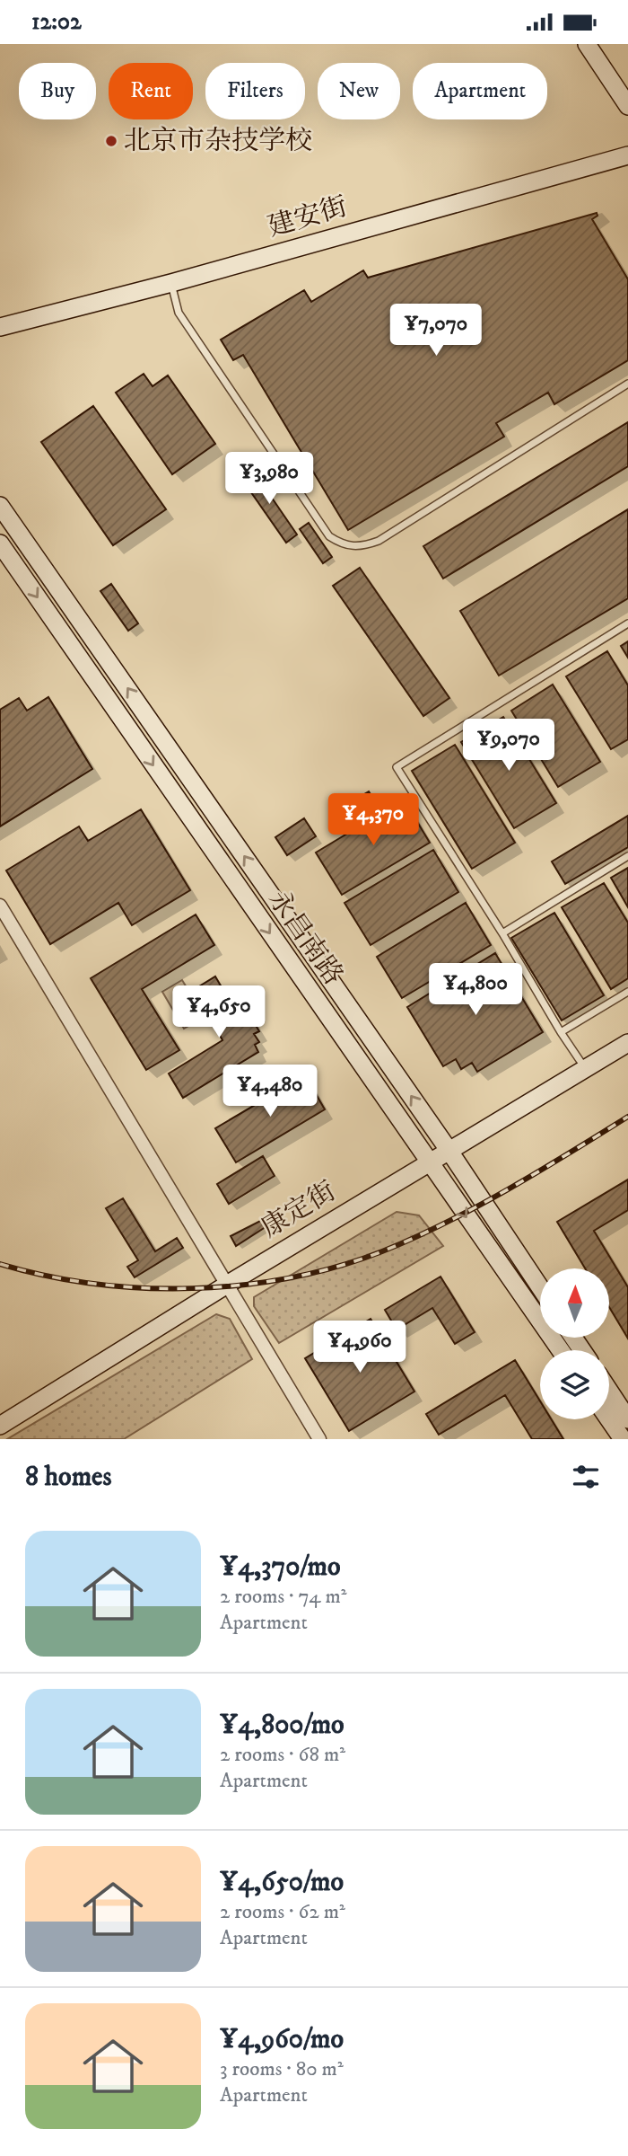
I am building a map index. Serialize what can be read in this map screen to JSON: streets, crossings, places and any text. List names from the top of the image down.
{
  "streets": {
    "street": ["建安街", "永昌南路", "康定街"]
  },
  "crossings": [
    ["永昌南路", "康定街"]
  ],
  "places": ["北京市杂技学校"],
  "north": "top",
  "page": {
    "status": "12:02",
    "chip": [
      "Buy",
      "Rent",
      "Filters",
      "New",
      "Apartment"
    ],
    "price": [
      "¥7,070",
      "¥3,980",
      "¥9,070",
      "¥4,370",
      "¥4,800",
      "¥4,650",
      "¥4,480",
      "¥4,960"
    ],
    "heading": "8 homes",
    "list": [
      {
        "name": "¥4,370/mo",
        "note": "2 rooms · 74 m² · Apartment"
      },
      {
        "name": "¥4,800/mo",
        "note": "2 rooms · 68 m² · Apartment"
      },
      {
        "name": "¥4,650/mo",
        "note": "2 rooms · 62 m² · Apartment"
      },
      {
        "name": "¥4,960/mo",
        "note": "3 rooms · 80 m² · Apartment"
      }
    ]
  }
}
